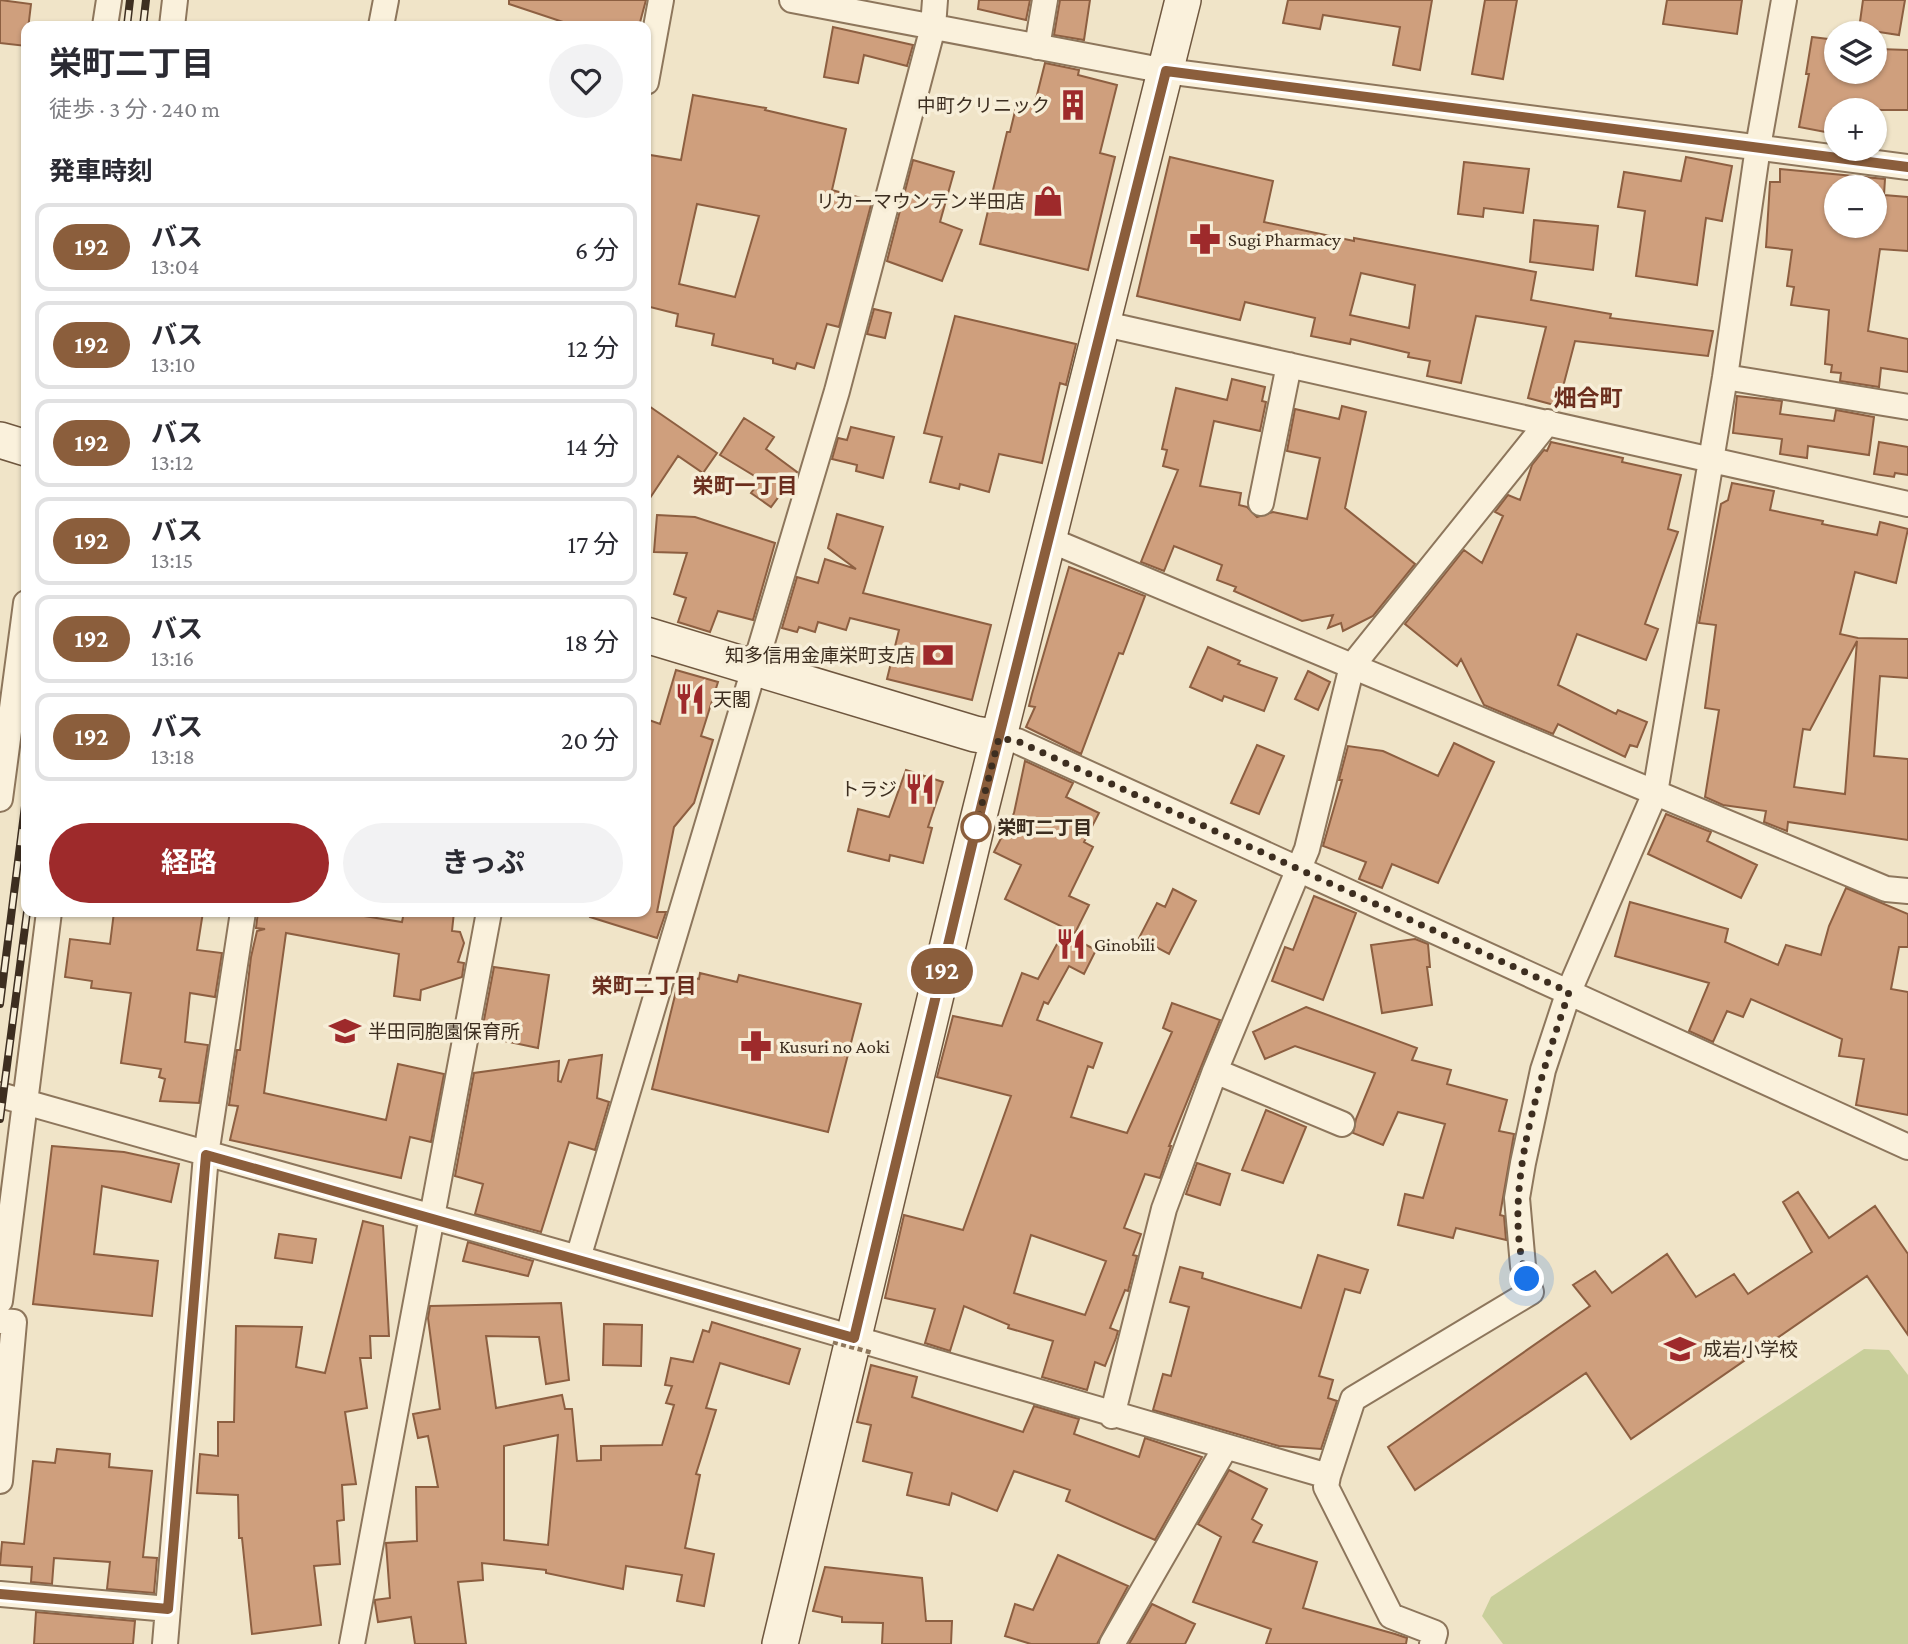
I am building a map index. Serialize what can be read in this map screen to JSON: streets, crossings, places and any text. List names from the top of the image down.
{
  "districts": ["畑合町", "栄町一丁目", "栄町二丁目"],
  "places": {
    "building": ["中町クリニック"],
    "shop": ["リカーマウンテン半田店"],
    "pharmacy": ["Sugi Pharmacy", "Kusuri no Aoki"],
    "bank": ["知多信用金庫栄町支店"],
    "restaurant": ["天閣", "トラジ", "Ginobili"],
    "other": ["栄町二丁目"],
    "school or university": ["半田同胞園保育所", "成岩小学校"]
  },
  "lines": ["bus line 192"],
  "page": {
    "on_map": "192",
    "map_buttons": ["+", "−"],
    "heading": [
      ["栄町二丁目", "徒歩 · 3 分 · 240 m"],
      "発車時刻"
    ],
    "list": [
      {
        "mark": "192",
        "name": "バス",
        "note": "13:04",
        "value": "6 分"
      },
      {
        "mark": "192",
        "name": "バス",
        "note": "13:10",
        "value": "12 分"
      },
      {
        "mark": "192",
        "name": "バス",
        "note": "13:12",
        "value": "14 分"
      },
      {
        "mark": "192",
        "name": "バス",
        "note": "13:15",
        "value": "17 分"
      },
      {
        "mark": "192",
        "name": "バス",
        "note": "13:16",
        "value": "18 分"
      },
      {
        "mark": "192",
        "name": "バス",
        "note": "13:18",
        "value": "20 分"
      }
    ],
    "buttons": ["経路", "きっぷ"]
  }
}
